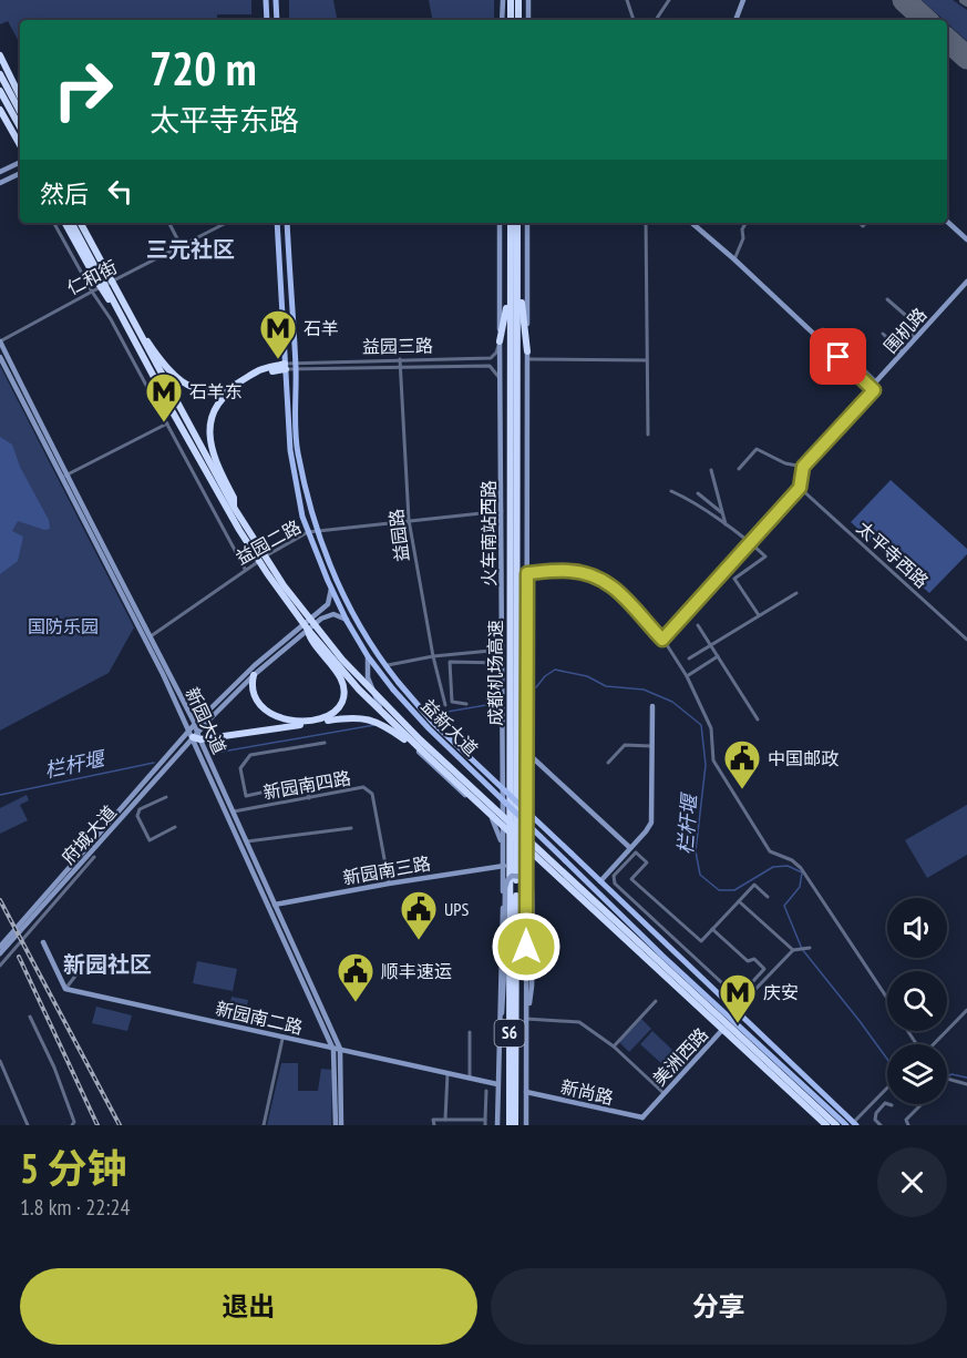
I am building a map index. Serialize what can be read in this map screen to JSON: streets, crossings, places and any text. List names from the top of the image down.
{
  "streets": {
    "highway": ["成都机场高速", "S6"],
    "main road": ["益新大道"],
    "street": [
      "仁和街",
      "围机路",
      "益园三路",
      "火车南站西路",
      "益园路",
      "益园二路",
      "太平寺西路",
      "新园大道",
      "新园南四路",
      "府城大道",
      "新园南三路",
      "新园南二路",
      "美洲西路",
      "新尚路"
    ]
  },
  "crossings": [
    ["仁和街", "新园大道"],
    ["益园三路", "火车南站西路"],
    ["益园三路", "益园路"],
    ["益园三路", "益新大道"],
    ["火车南站西路", "益园二路"],
    ["火车南站西路", "新园南三路"],
    ["火车南站西路", "新园南二路"],
    ["益园路", "益园二路"],
    ["益园二路", "新园大道"],
    ["益园二路", "益新大道"],
    ["新园大道", "新园南四路"],
    ["新园大道", "府城大道"],
    ["新园大道", "新园南三路"],
    ["新园大道", "新园南二路"],
    ["益新大道", "美洲西路"],
    ["新园南四路", "新园南三路"],
    ["美洲西路", "新尚路"]
  ],
  "districts": ["三元社区", "新园社区"],
  "water": ["栏杆堰"],
  "parks": ["国防乐园"],
  "places": {
    "metro station": ["石羊", "石羊东", "庆安"],
    "public building": ["中国邮政", "UPS", "顺丰速运"]
  },
  "page": {
    "turn": ["720 m", "太平寺东路"],
    "then": "然后",
    "heading": ["5 分钟", "1.8 km · 22:24"],
    "buttons": ["退出", "分享"]
  }
}
